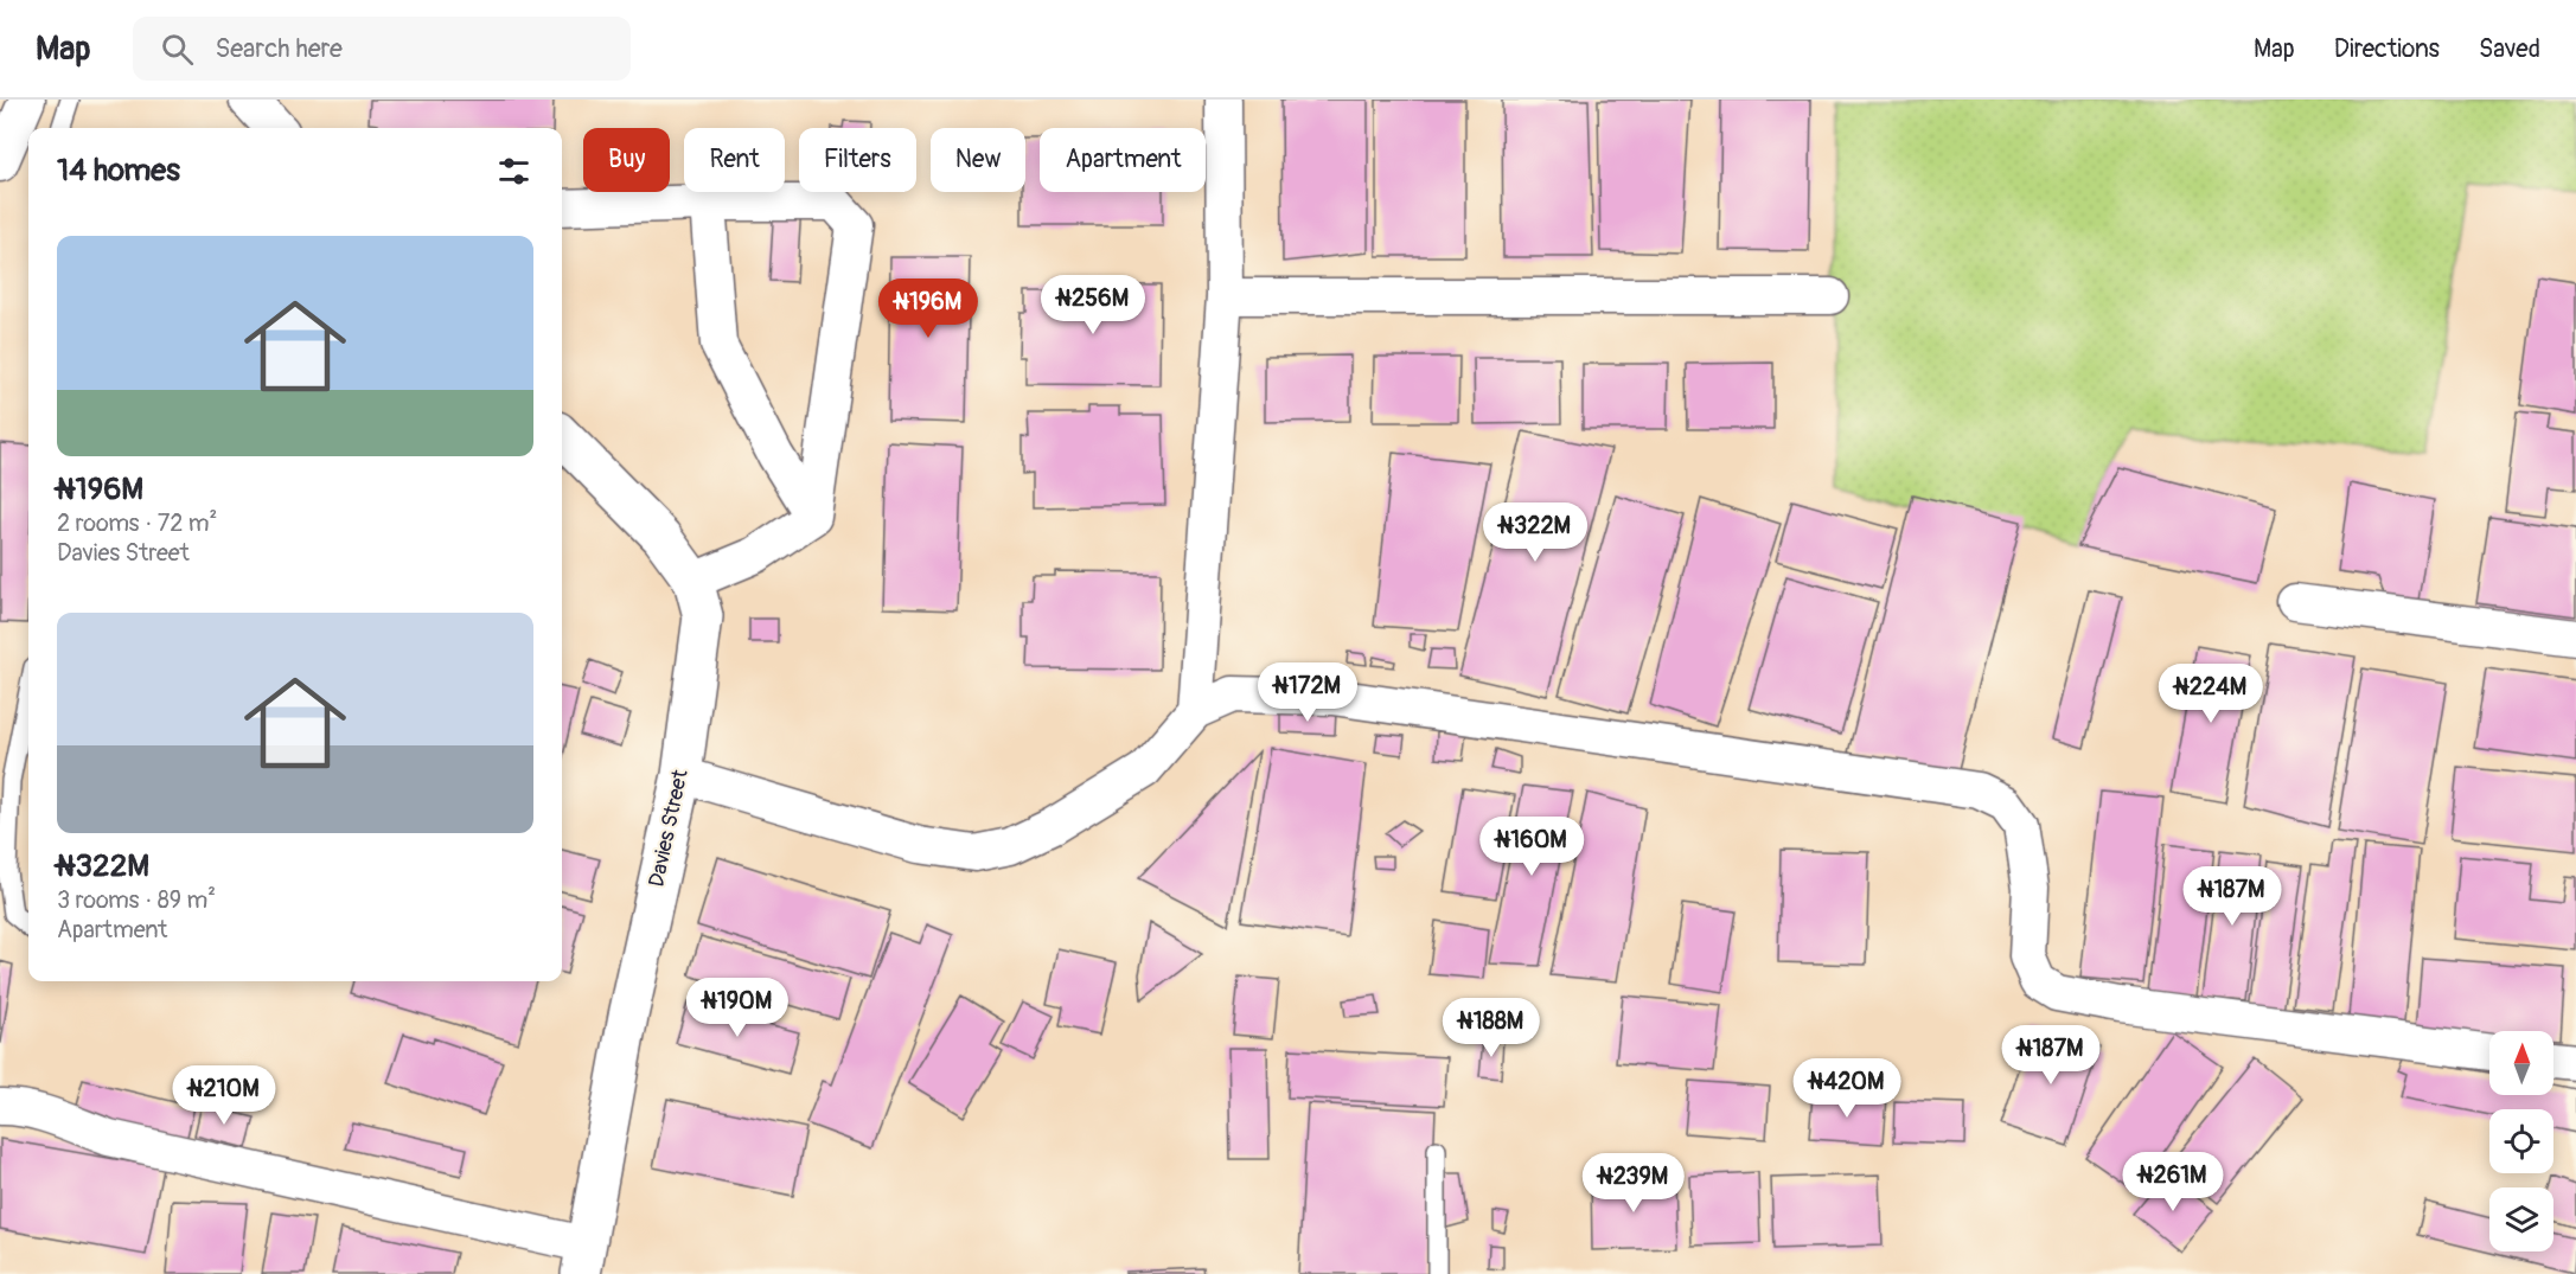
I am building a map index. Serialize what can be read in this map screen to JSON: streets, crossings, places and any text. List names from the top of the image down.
{
  "streets": {
    "street": ["Davies Street"]
  },
  "north": "top",
  "page": {
    "header": "Map",
    "search": "Search here",
    "nav": ["Map", "Directions", "Saved"],
    "chip": [
      "Buy",
      "Rent",
      "Filters",
      "New",
      "Apartment"
    ],
    "heading": "14 homes",
    "list": [
      {
        "name": "₦196M",
        "note": "2 rooms · 72 m² · Davies Street"
      },
      {
        "name": "₦322M",
        "note": "3 rooms · 89 m² · Apartment"
      }
    ],
    "price": [
      "₦256M",
      "₦196M",
      "₦322M",
      "₦172M",
      "₦224M",
      "₦160M",
      "₦187M",
      "₦190M",
      "₦188M",
      "₦187M",
      "₦420M",
      "₦210M",
      "₦261M",
      "₦239M"
    ]
  }
}
